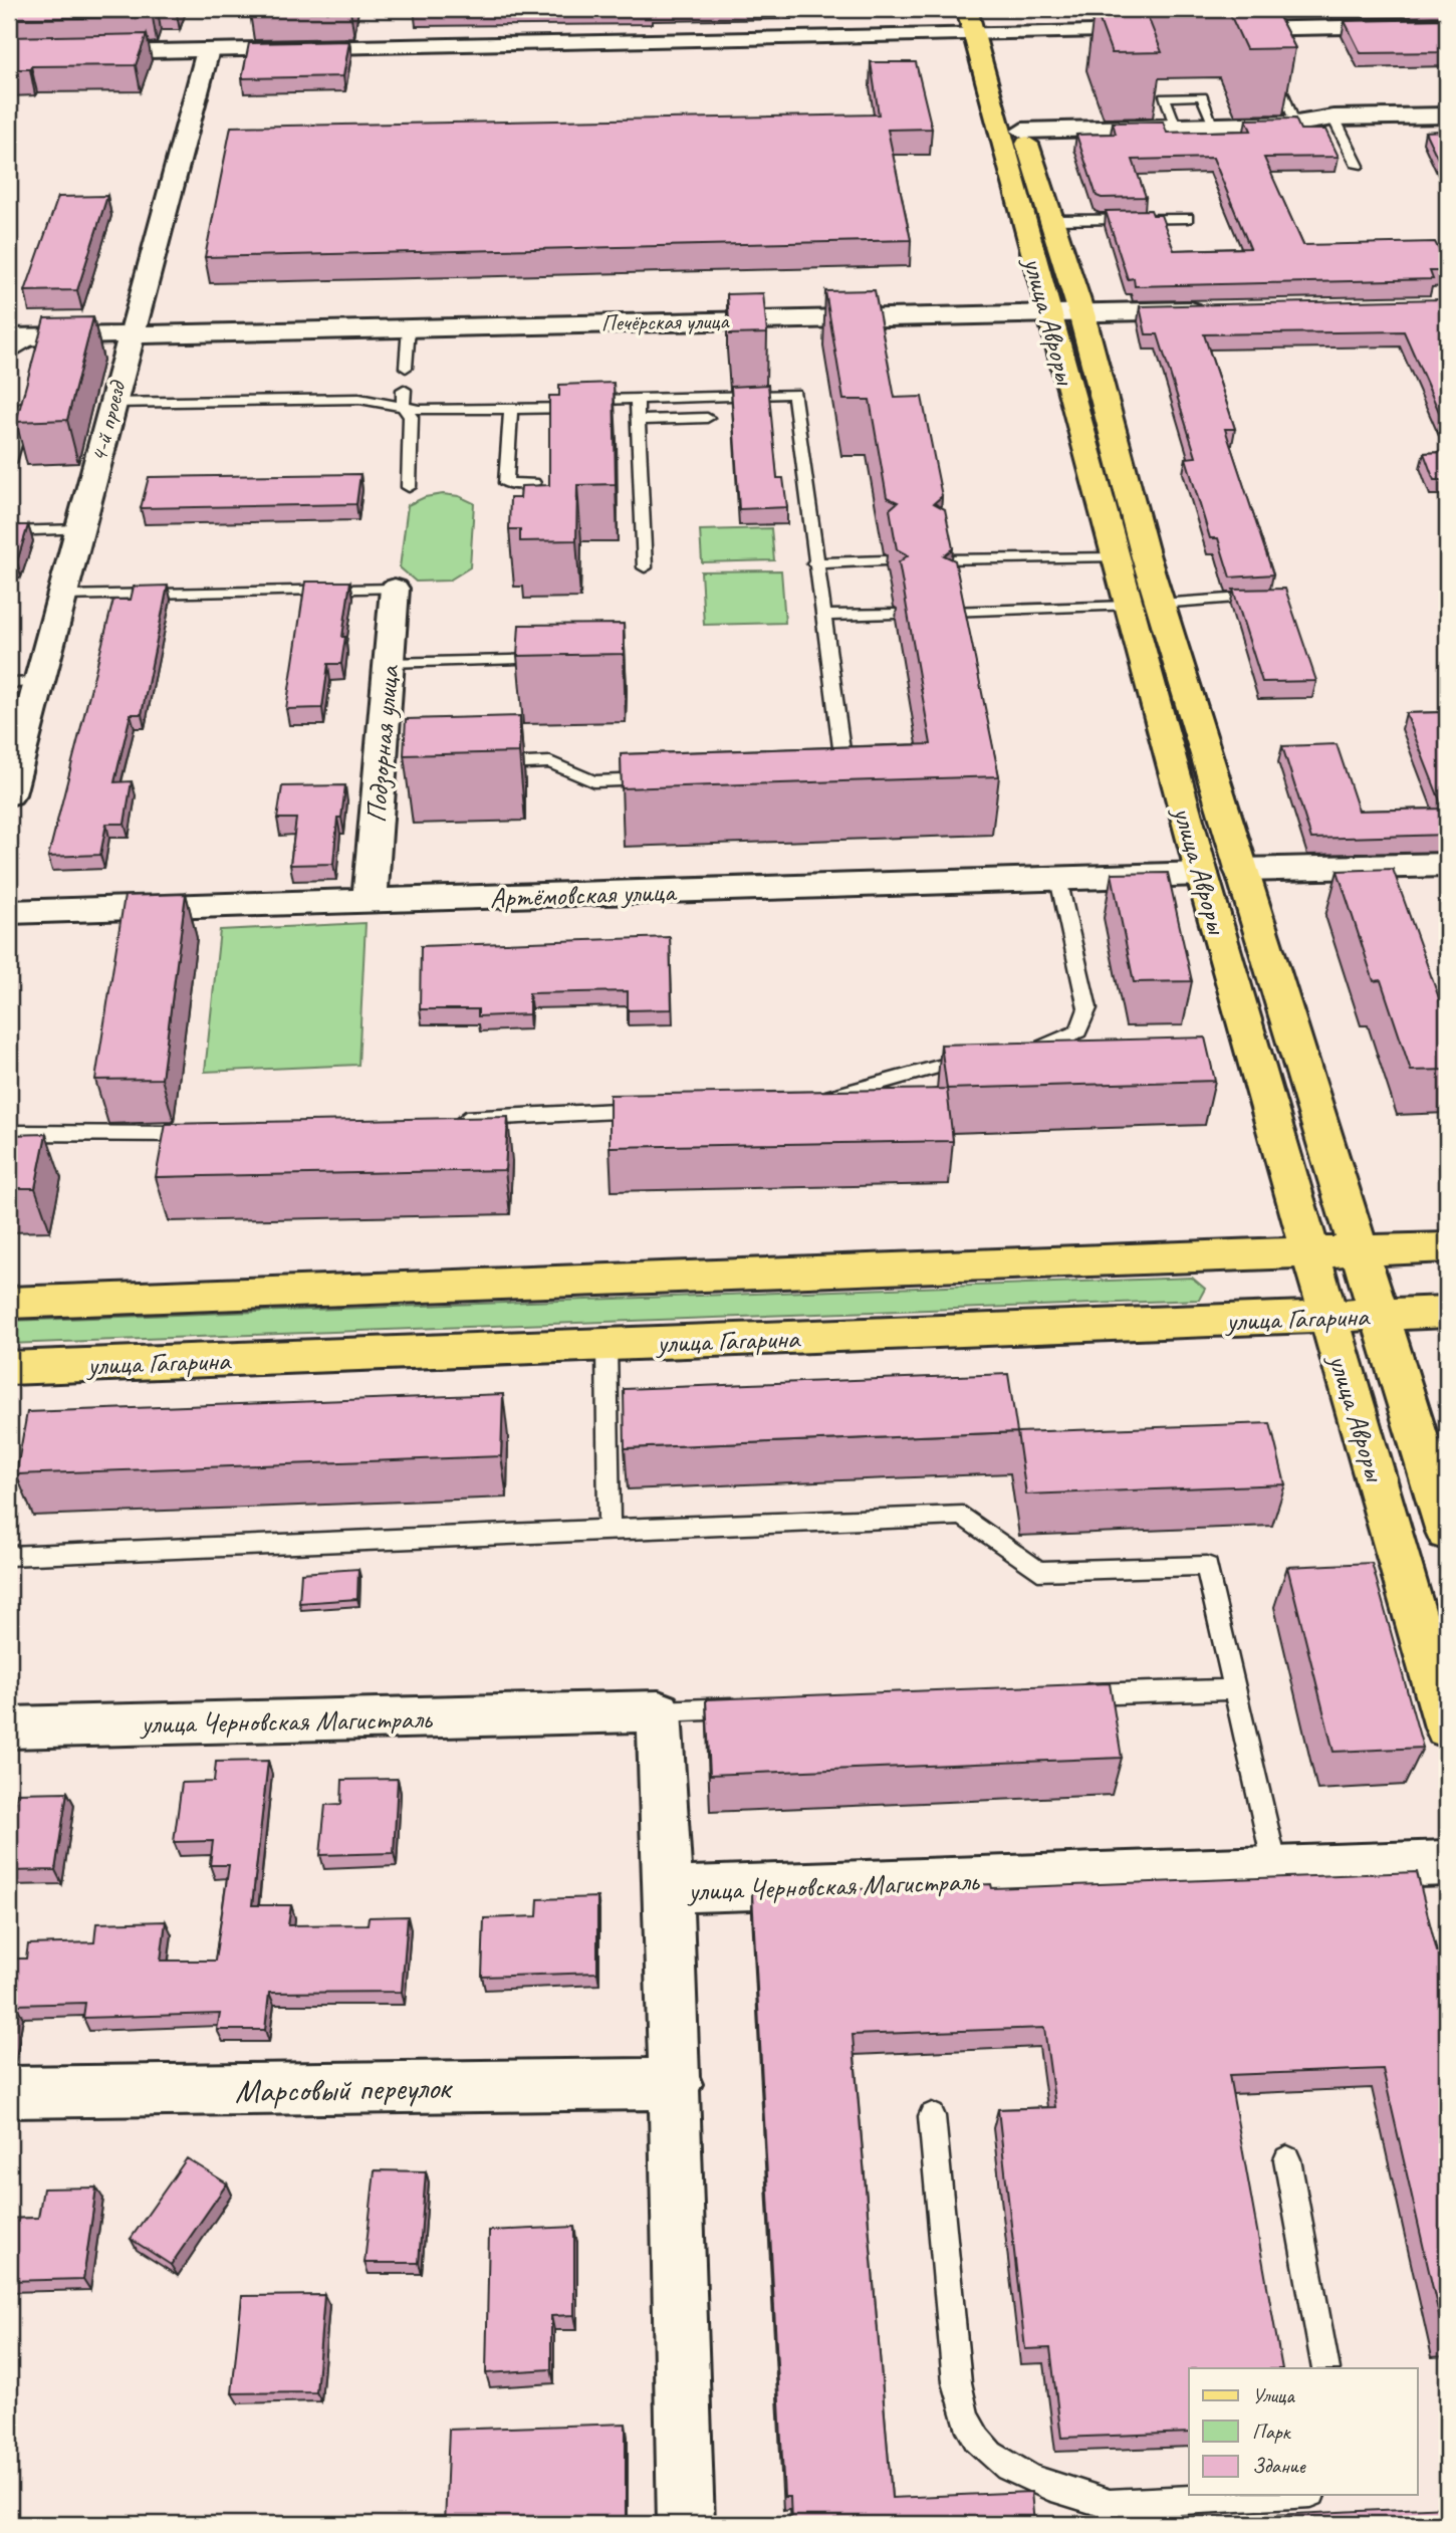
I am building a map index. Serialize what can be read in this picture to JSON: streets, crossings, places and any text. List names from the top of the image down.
{
  "streets": {
    "main road": ["улица Авроры", "улица Гагарина"],
    "street": [
      "Печёрская улица",
      "4-й проезд",
      "Подзорная улица",
      "Артёмовская улица",
      "улица Черновская Магистраль",
      "Марсовый переулок"
    ]
  },
  "crossings": [
    ["улица Авроры", "Печёрская улица"],
    ["улица Авроры", "Артёмовская улица"],
    ["улица Авроры", "улица Гагарина"],
    ["Печёрская улица", "4-й проезд"],
    ["Подзорная улица", "Артёмовская улица"]
  ],
  "legend": ["Улица", "Парк", "Здание"]
}
